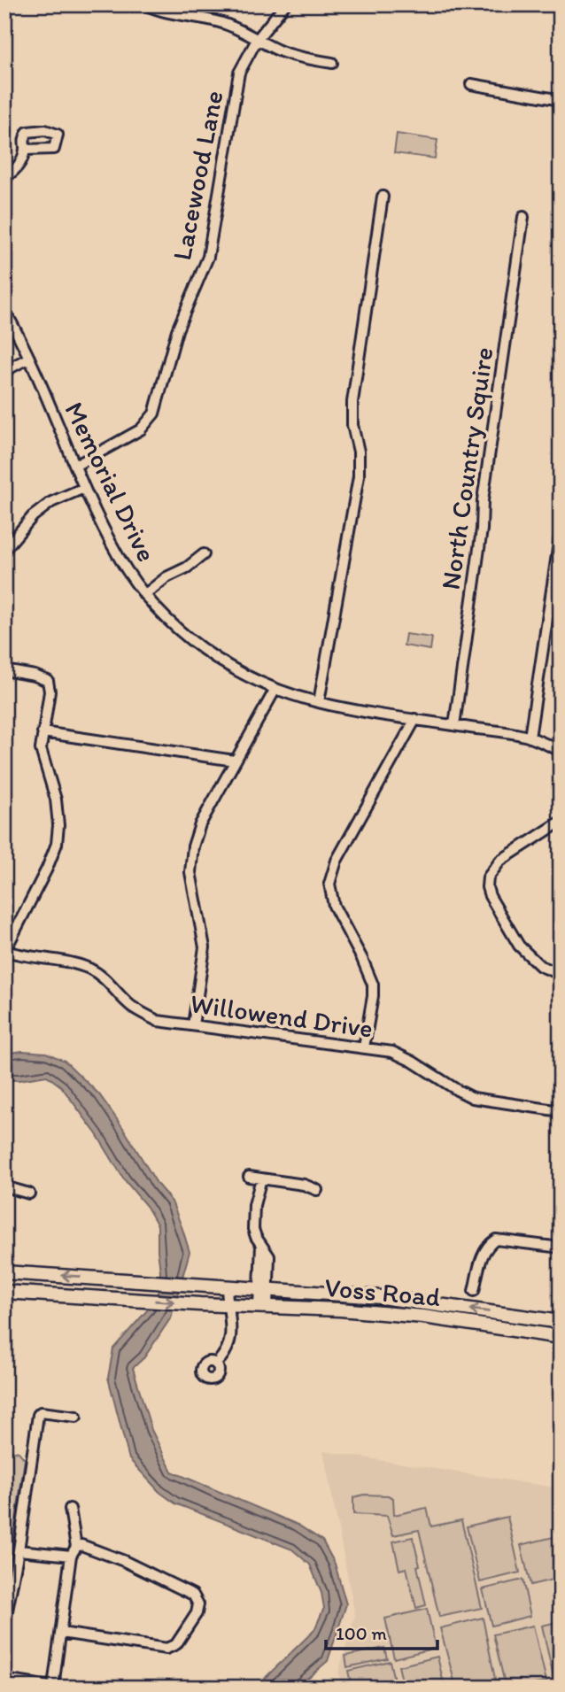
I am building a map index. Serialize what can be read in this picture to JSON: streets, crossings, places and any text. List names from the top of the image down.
{
  "streets": {
    "main road": ["Voss Road"],
    "street": [
      "Lacewood Lane",
      "North Country Squire",
      "Memorial Drive",
      "Willowend Drive"
    ]
  },
  "crossings": [
    ["Lacewood Lane", "Memorial Drive"],
    ["North Country Squire", "Memorial Drive"]
  ],
  "scale_bar": "100 m"
}
